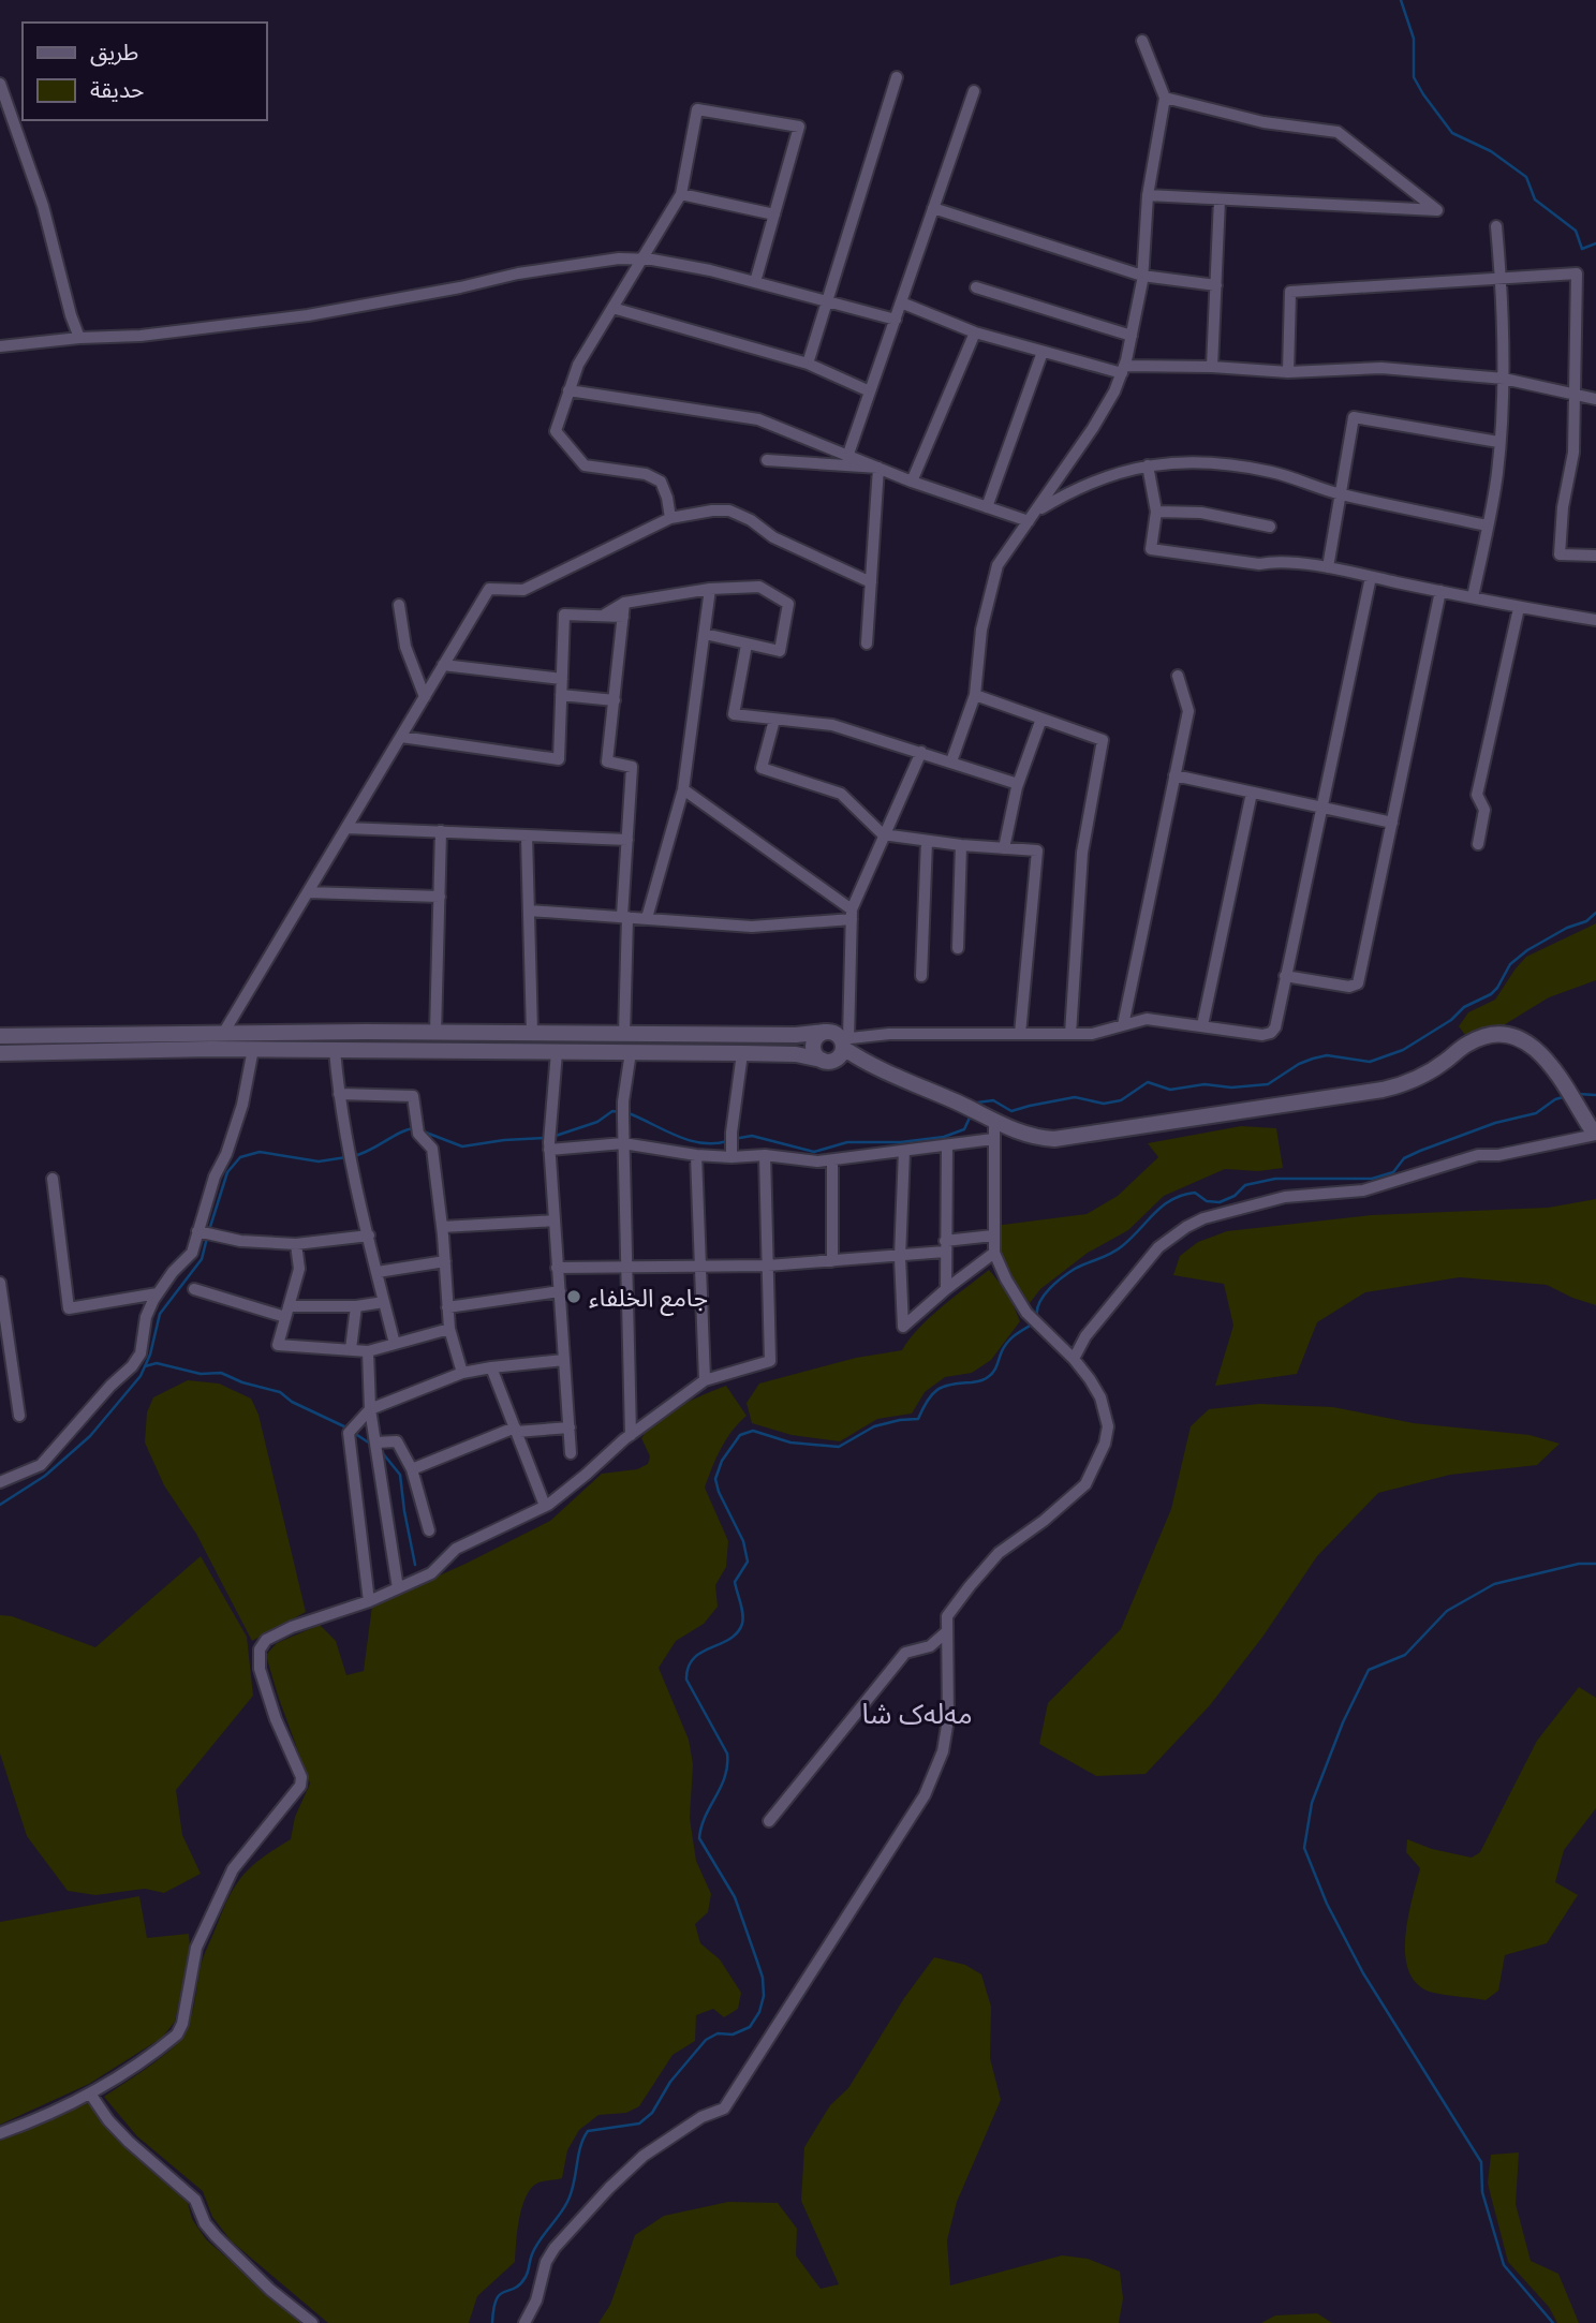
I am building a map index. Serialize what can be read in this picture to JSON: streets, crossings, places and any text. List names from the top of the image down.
{
  "districts": ["مەلەک شا"],
  "places": ["جامع الخلفاء"],
  "legend": ["طريق", "حديقة"]
}
